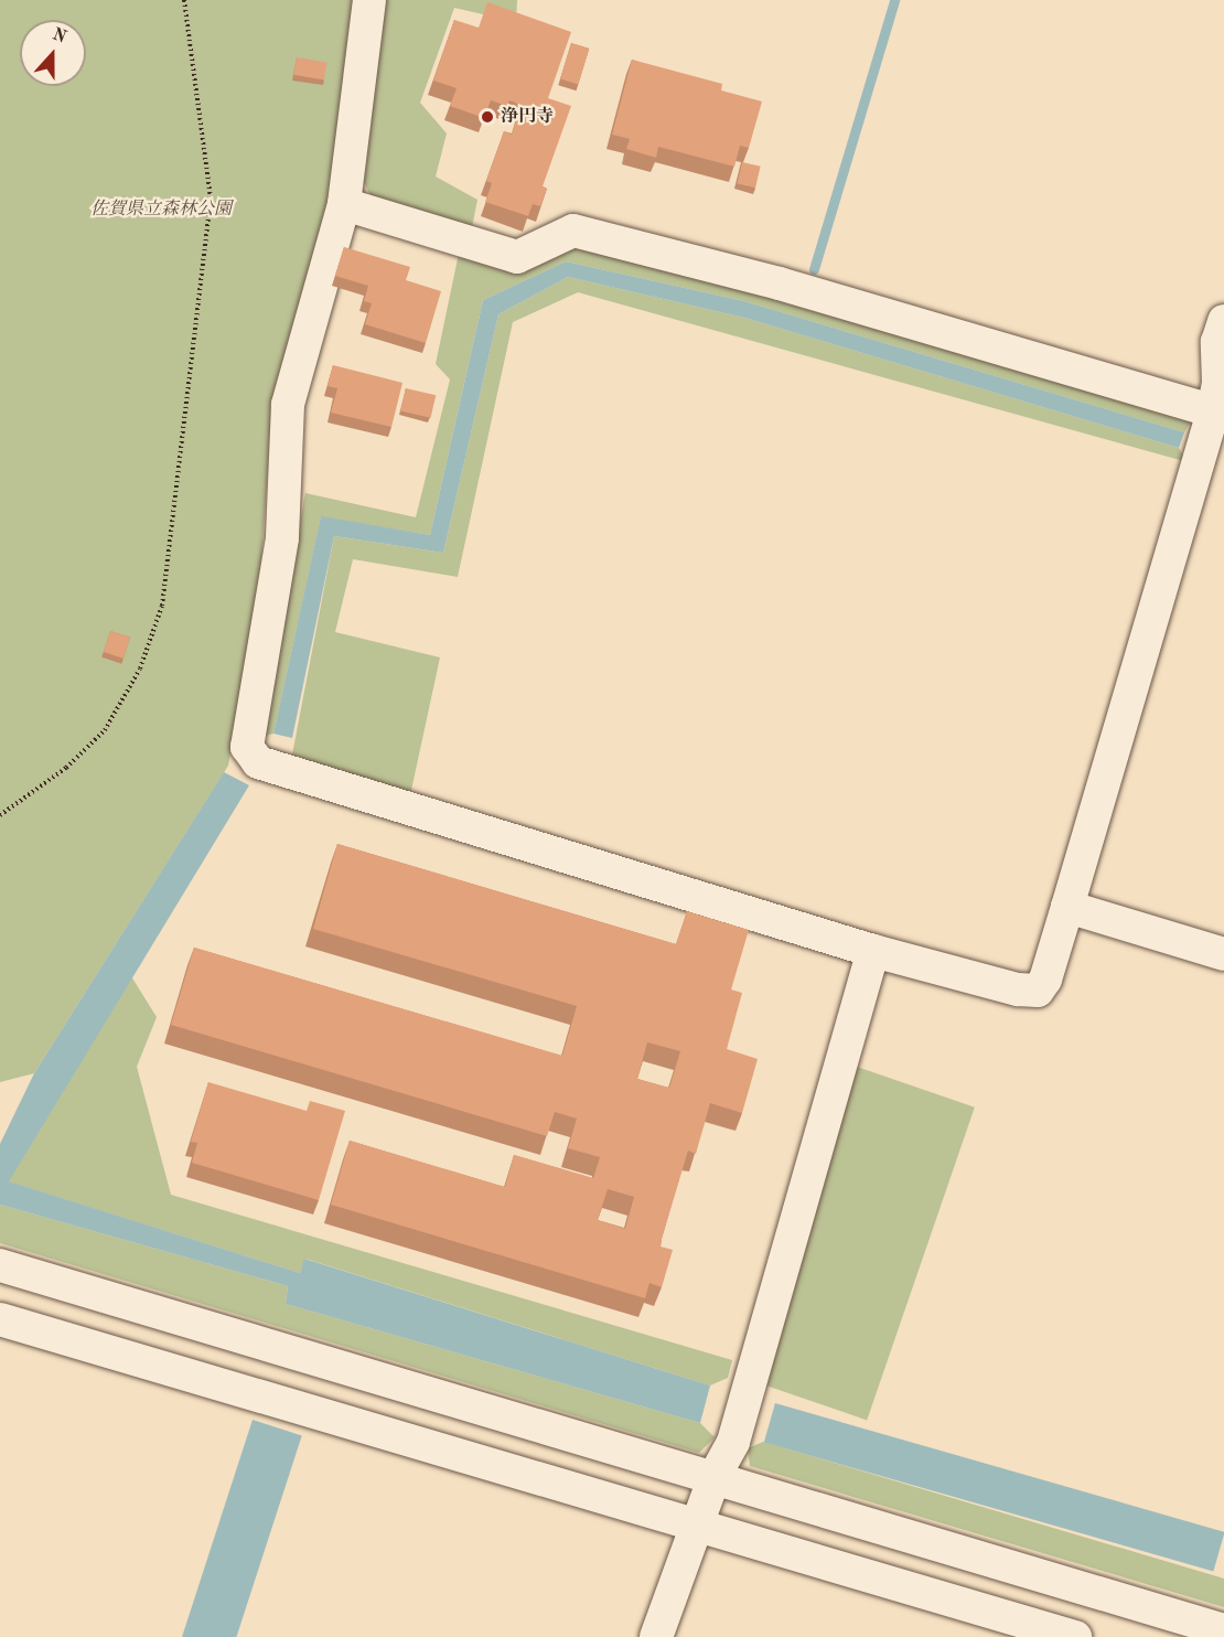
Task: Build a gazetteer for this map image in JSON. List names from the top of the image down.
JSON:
{
  "parks": ["佐賀県立森林公園"],
  "places": ["浄円寺"],
  "north": "top"
}
